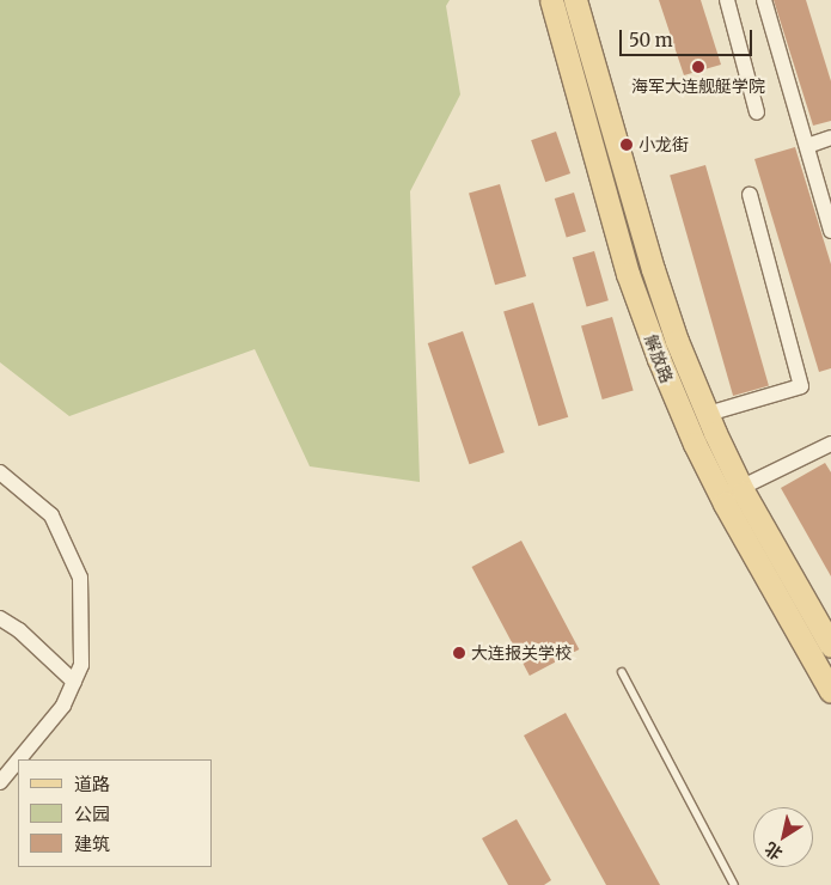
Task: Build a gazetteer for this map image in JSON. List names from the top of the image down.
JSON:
{
  "streets": {
    "main road": ["解放路"]
  },
  "places": ["海军大连舰艇学院", "小龙街", "大连报关学校"],
  "legend": ["道路", "公园", "建筑"],
  "scale_bar": "50 m",
  "north": "bottom left"
}
